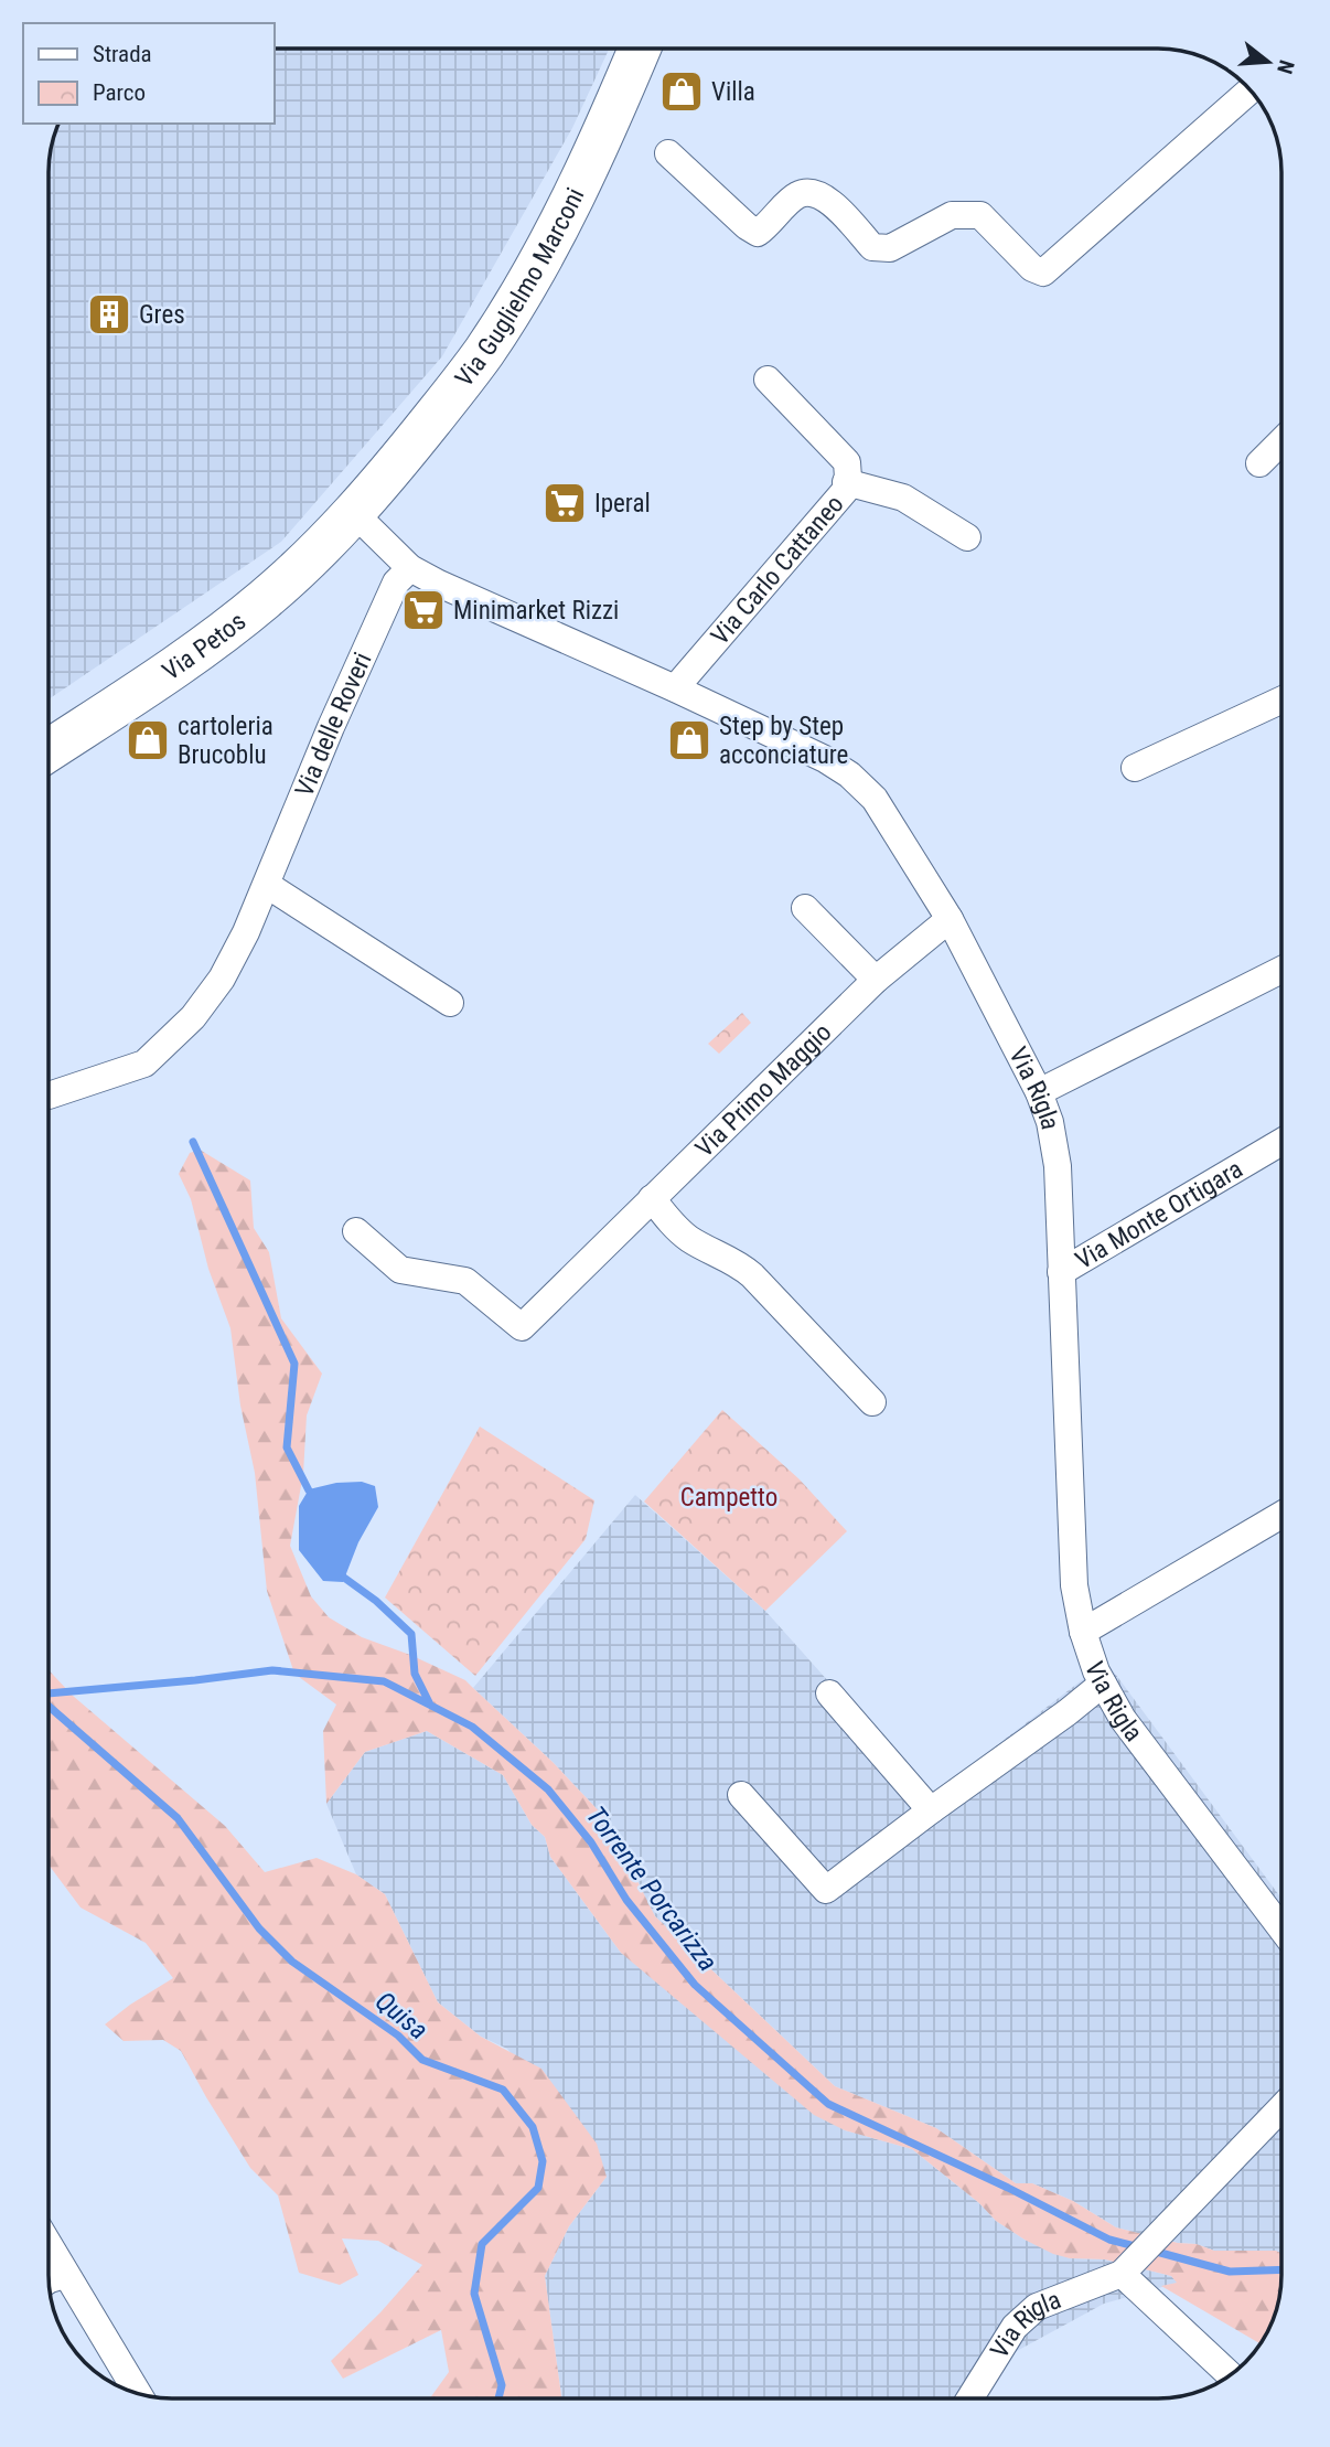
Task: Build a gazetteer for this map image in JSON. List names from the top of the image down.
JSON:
{
  "streets": {
    "main road": ["Via Guglielmo Marconi", "Via Petos"],
    "street": [
      "Via Carlo Cattaneo",
      "Via delle Roveri",
      "Via Primo Maggio",
      "Via Rigla",
      "Via Monte Ortigara"
    ]
  },
  "crossings": [
    ["Via Guglielmo Marconi", "Via Petos"],
    ["Via Guglielmo Marconi", "Via Rigla"],
    ["Via Carlo Cattaneo", "Via Rigla"],
    ["Via Petos", "Via Rigla"],
    ["Via delle Roveri", "Via Rigla"],
    ["Via Primo Maggio", "Via Rigla"],
    ["Via Rigla", "Via Monte Ortigara"]
  ],
  "water": ["Torrente Porcarizza", "Quisa"],
  "parks": ["Campetto"],
  "places": {
    "shop": ["Villa", "cartoleria Brucoblu", "Step by Step acconciature"],
    "building": ["Gres"],
    "supermarket": ["Iperal", "Minimarket Rizzi"]
  },
  "legend": ["Strada", "Parco"],
  "north": "right"
}
